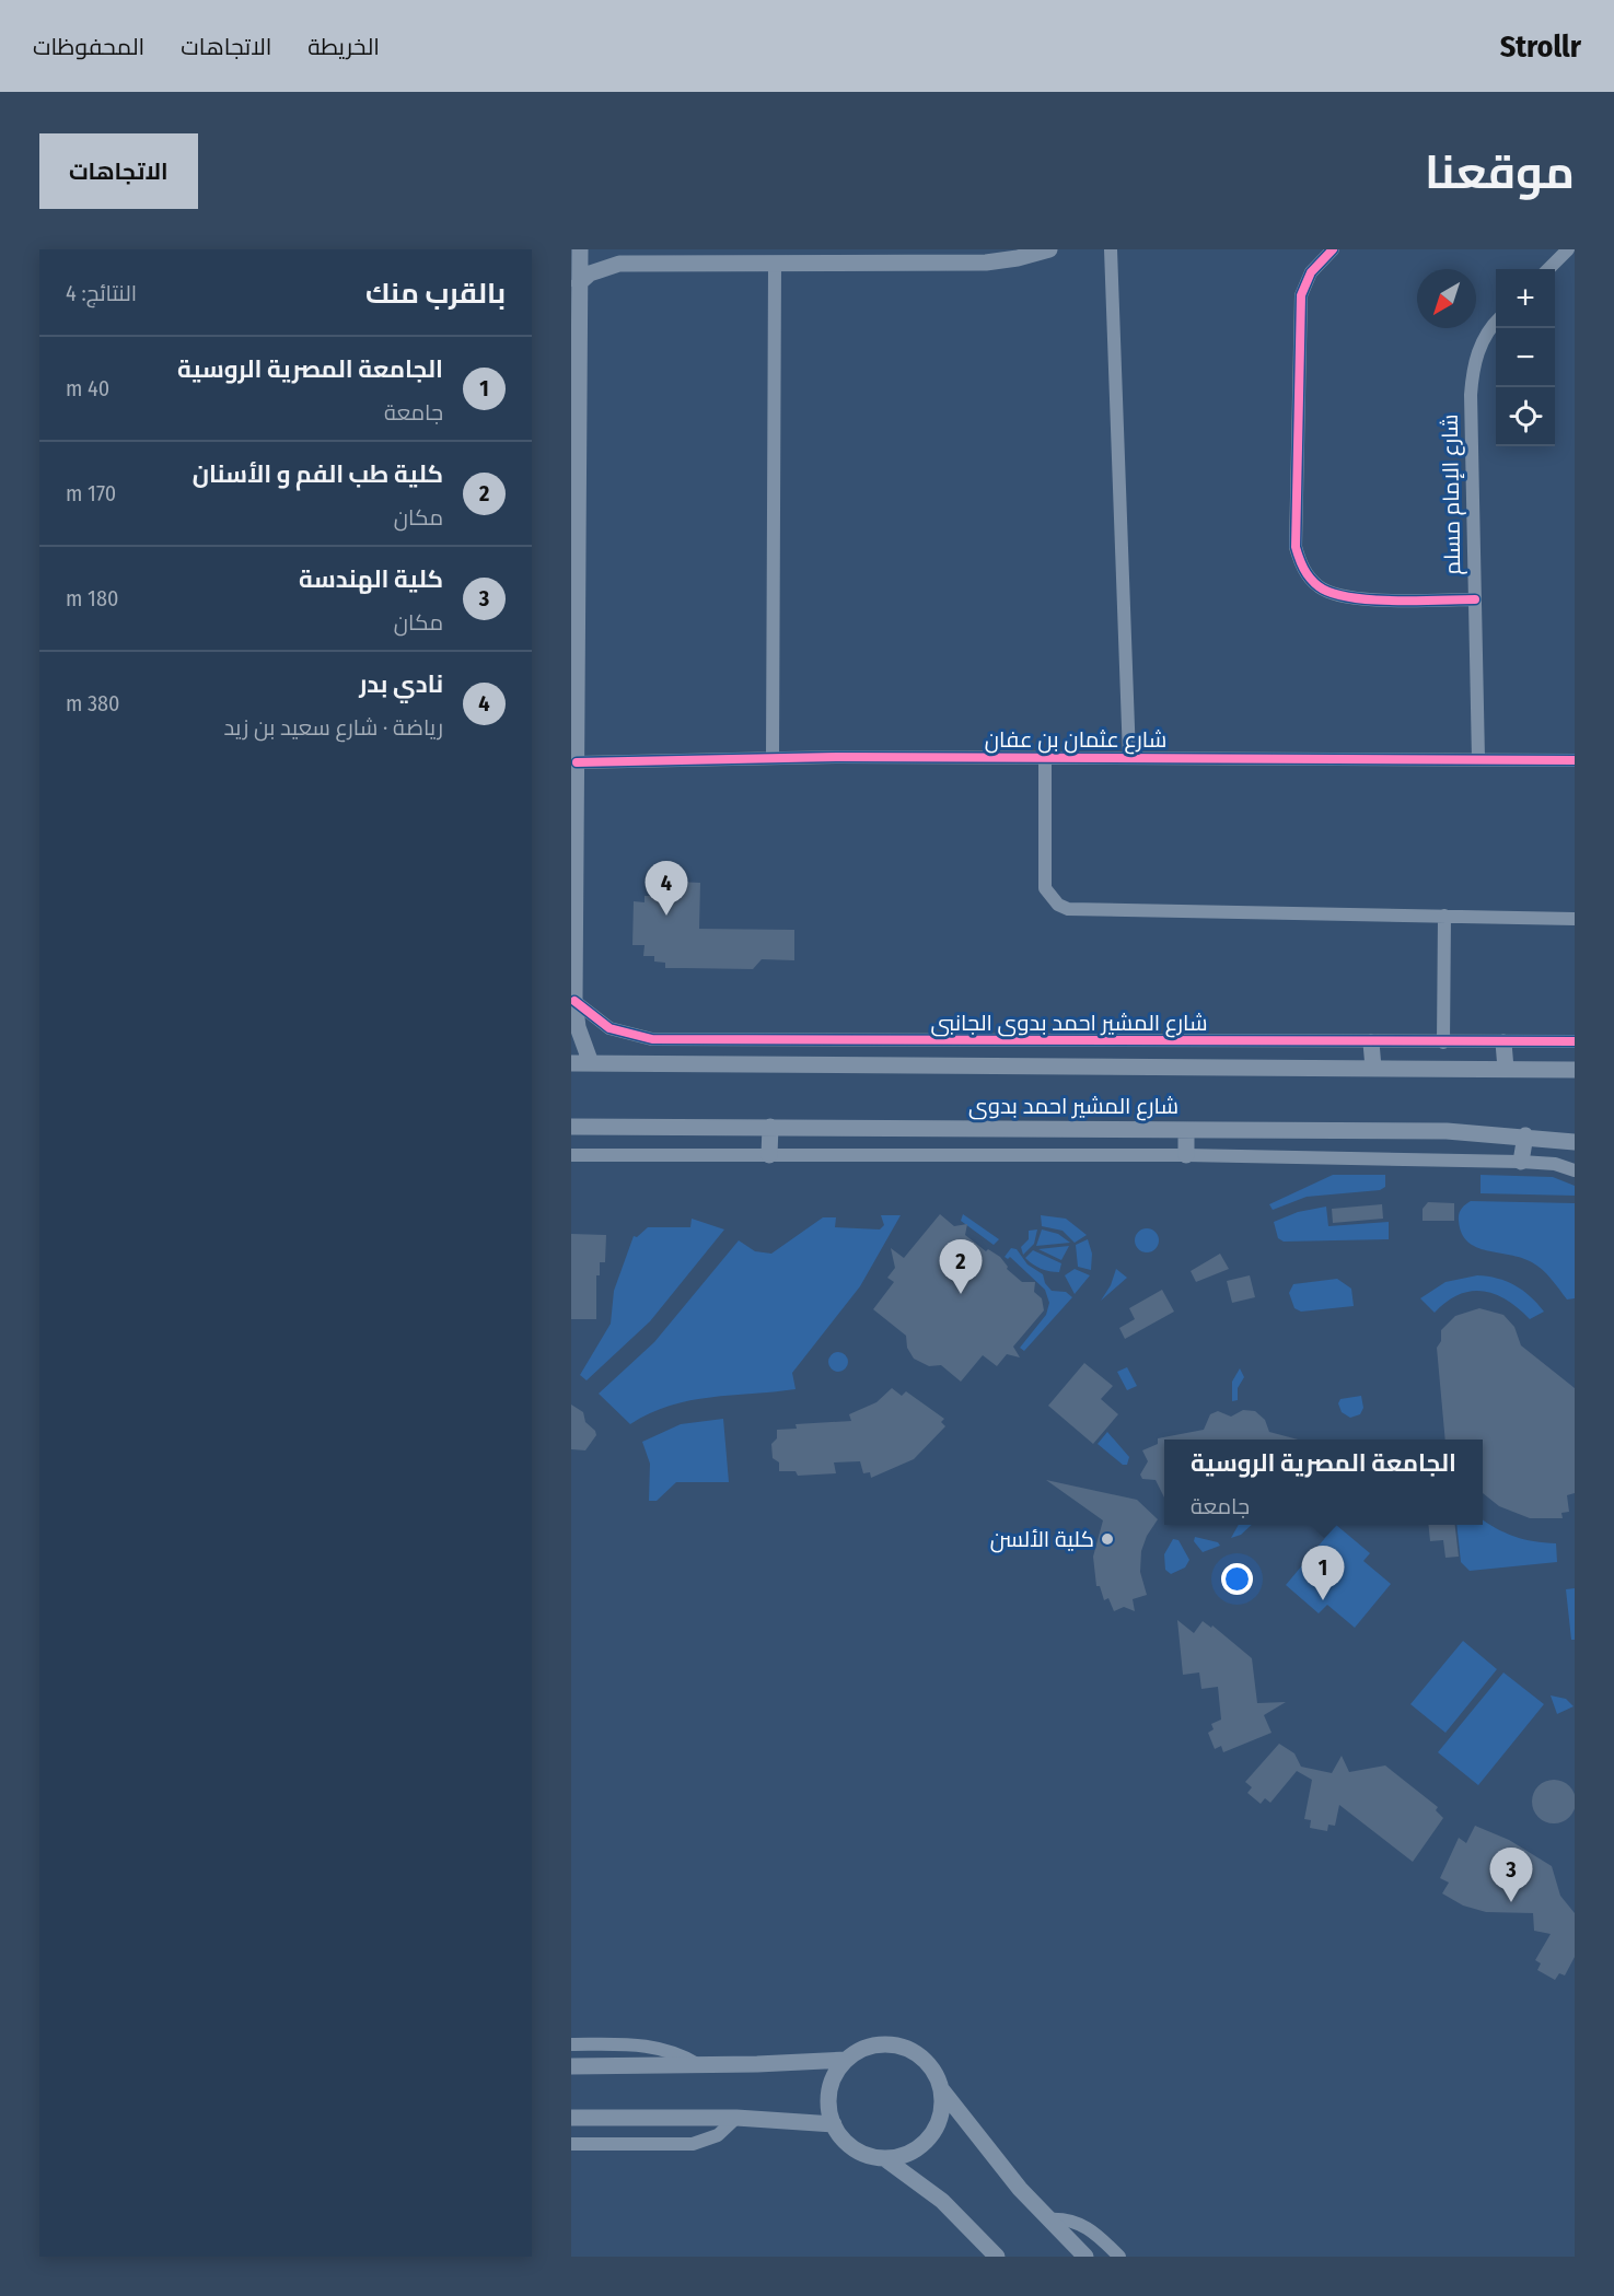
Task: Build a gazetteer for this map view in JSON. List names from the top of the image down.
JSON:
{
  "streets": {
    "street": [
      "شارع الإمام مسلم",
      "شارع عثمان بن عفان",
      "شارع المشير احمد بدوى الجانبى",
      "شارع المشير احمد بدوى"
    ]
  },
  "crossings": [
    ["شارع الإمام مسلم", "شارع عثمان بن عفان"]
  ],
  "places": ["كلية الألسن"],
  "north": "bottom left",
  "page": {
    "header": "Strollr",
    "nav": ["الخريطة", "الاتجاهات", "المحفوظات"],
    "title": "موقعنا",
    "buttons": "الاتجاهات",
    "heading": ["بالقرب منك", "النتائج: 4"],
    "map_buttons": ["+", "−"],
    "list": [
      {
        "mark": "1",
        "name": "الجامعة المصرية الروسية",
        "note": "جامعة",
        "value": "40 m"
      },
      {
        "mark": "2",
        "name": "كلية طب الفم و الأسنان",
        "note": "مكان",
        "value": "170 m"
      },
      {
        "mark": "3",
        "name": "كلية الهندسة",
        "note": "مكان",
        "value": "180 m"
      },
      {
        "mark": "4",
        "name": "نادي بدر",
        "note": "رياضة · شارع سعيد بن زيد",
        "value": "380 m"
      }
    ],
    "pins": [
      "4",
      "2",
      "1",
      "3"
    ],
    "popup": ["الجامعة المصرية الروسية", "جامعة"]
  }
}
